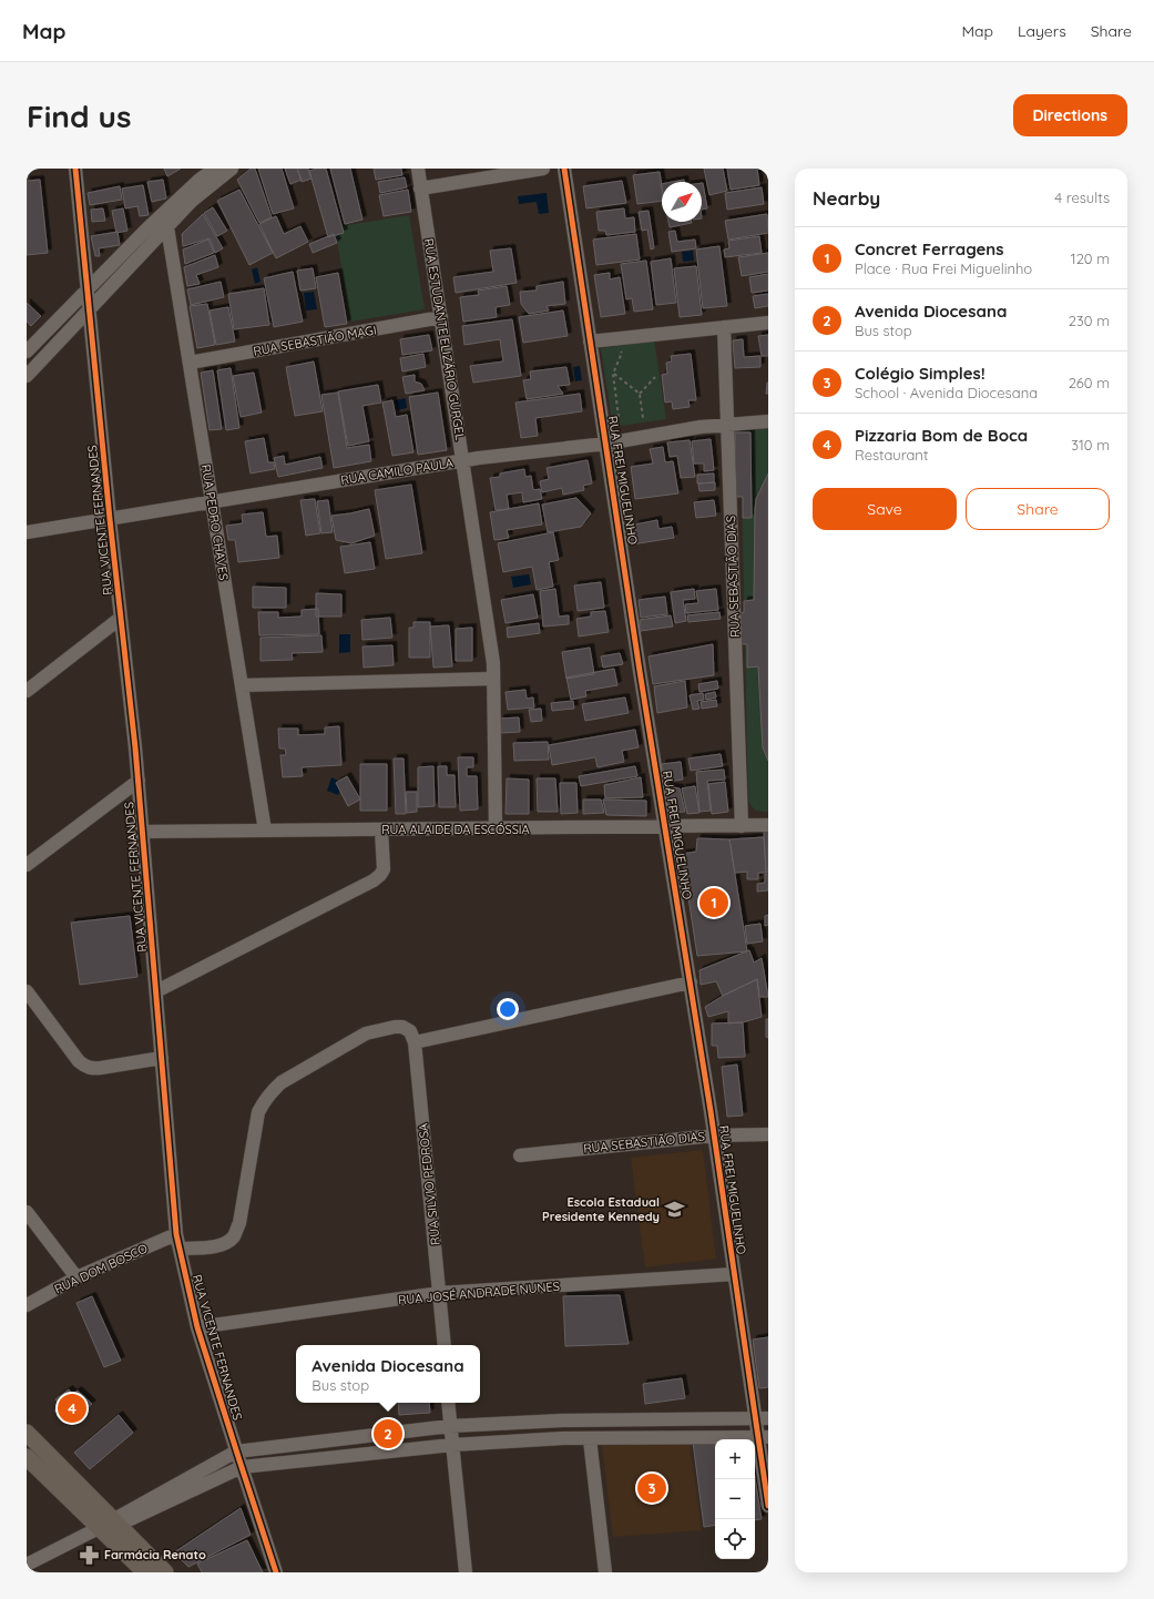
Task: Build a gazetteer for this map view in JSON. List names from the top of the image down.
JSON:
{
  "streets": {
    "street": [
      "RUA ESTUDANTE ELIZÁRIO GURGEL",
      "RUA SEBASTIÃO MAGI",
      "RUA CAMILO PAULA",
      "RUA FREI MIGUELINHO",
      "RUA VICENTE FERNANDES",
      "RUA PEDRO CHAVES",
      "RUA SEBASTIÃO DIAS",
      "RUA ALAIDE DA ESCÓSSIA",
      "RUA SILVIO PEDROSA",
      "RUA DOM BOSCO",
      "RUA JOSÉ ANDRADE NUNES"
    ]
  },
  "crossings": [
    ["RUA ESTUDANTE ELIZÁRIO GURGEL", "RUA SEBASTIÃO MAGI"],
    ["RUA ESTUDANTE ELIZÁRIO GURGEL", "RUA CAMILO PAULA"],
    ["RUA ESTUDANTE ELIZÁRIO GURGEL", "RUA ALAIDE DA ESCÓSSIA"],
    ["RUA SEBASTIÃO MAGI", "RUA PEDRO CHAVES"],
    ["RUA CAMILO PAULA", "RUA FREI MIGUELINHO"],
    ["RUA CAMILO PAULA", "RUA VICENTE FERNANDES"],
    ["RUA CAMILO PAULA", "RUA PEDRO CHAVES"],
    ["RUA CAMILO PAULA", "RUA SEBASTIÃO DIAS"],
    ["RUA FREI MIGUELINHO", "RUA SEBASTIÃO DIAS"],
    ["RUA FREI MIGUELINHO", "RUA ALAIDE DA ESCÓSSIA"],
    ["RUA FREI MIGUELINHO", "RUA JOSÉ ANDRADE NUNES"],
    ["RUA VICENTE FERNANDES", "RUA ALAIDE DA ESCÓSSIA"],
    ["RUA VICENTE FERNANDES", "RUA DOM BOSCO"],
    ["RUA VICENTE FERNANDES", "RUA JOSÉ ANDRADE NUNES"],
    ["RUA PEDRO CHAVES", "RUA ALAIDE DA ESCÓSSIA"],
    ["RUA SEBASTIÃO DIAS", "RUA ALAIDE DA ESCÓSSIA"],
    ["RUA SILVIO PEDROSA", "RUA JOSÉ ANDRADE NUNES"]
  ],
  "places": {
    "school or university": ["Escola Estadual Presidente Kennedy"],
    "pharmacy": ["Farmácia Renato"]
  },
  "north": "top right",
  "page": {
    "header": "Map",
    "nav": ["Map", "Layers", "Share"],
    "buttons": [
      "Directions",
      ["Save", "Share"]
    ],
    "title": "Find us",
    "heading": ["Nearby", "4 results"],
    "list": [
      {
        "mark": "1",
        "name": "Concret Ferragens",
        "note": "Place · Rua Frei Miguelinho",
        "value": "120 m"
      },
      {
        "mark": "2",
        "name": "Avenida Diocesana",
        "note": "Bus stop",
        "value": "230 m"
      },
      {
        "mark": "3",
        "name": "Colégio Simples!",
        "note": "School · Avenida Diocesana",
        "value": "260 m"
      },
      {
        "mark": "4",
        "name": "Pizzaria Bom de Boca",
        "note": "Restaurant",
        "value": "310 m"
      }
    ],
    "pins": [
      "1",
      "4",
      "2",
      "3"
    ],
    "popup": ["Avenida Diocesana", "Bus stop"],
    "map_buttons": ["+", "−"]
  }
}
